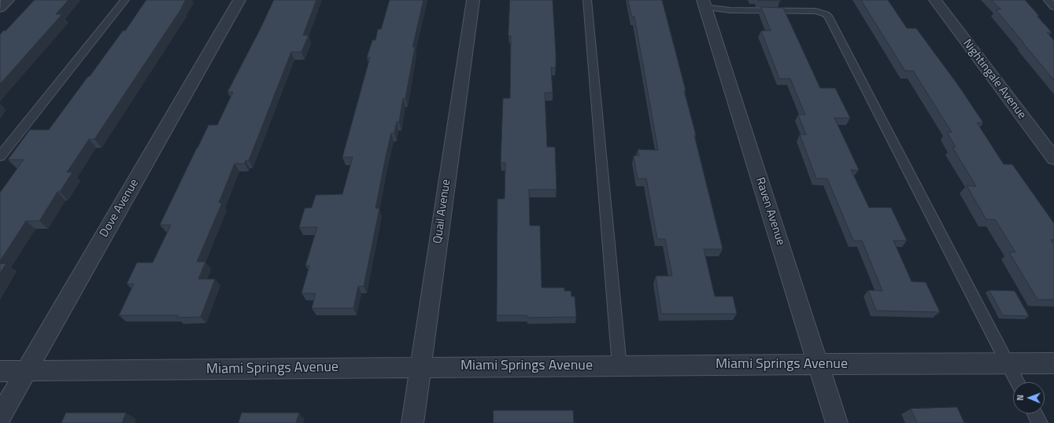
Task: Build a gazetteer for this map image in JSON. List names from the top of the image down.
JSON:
{
  "streets": {
    "street": [
      "Nightingale Avenue",
      "Dove Avenue",
      "Quail Avenue",
      "Raven Avenue",
      "Miami Springs Avenue"
    ]
  },
  "crossings": [
    ["Dove Avenue", "Miami Springs Avenue"],
    ["Quail Avenue", "Miami Springs Avenue"],
    ["Raven Avenue", "Miami Springs Avenue"]
  ],
  "north": "left"
}
